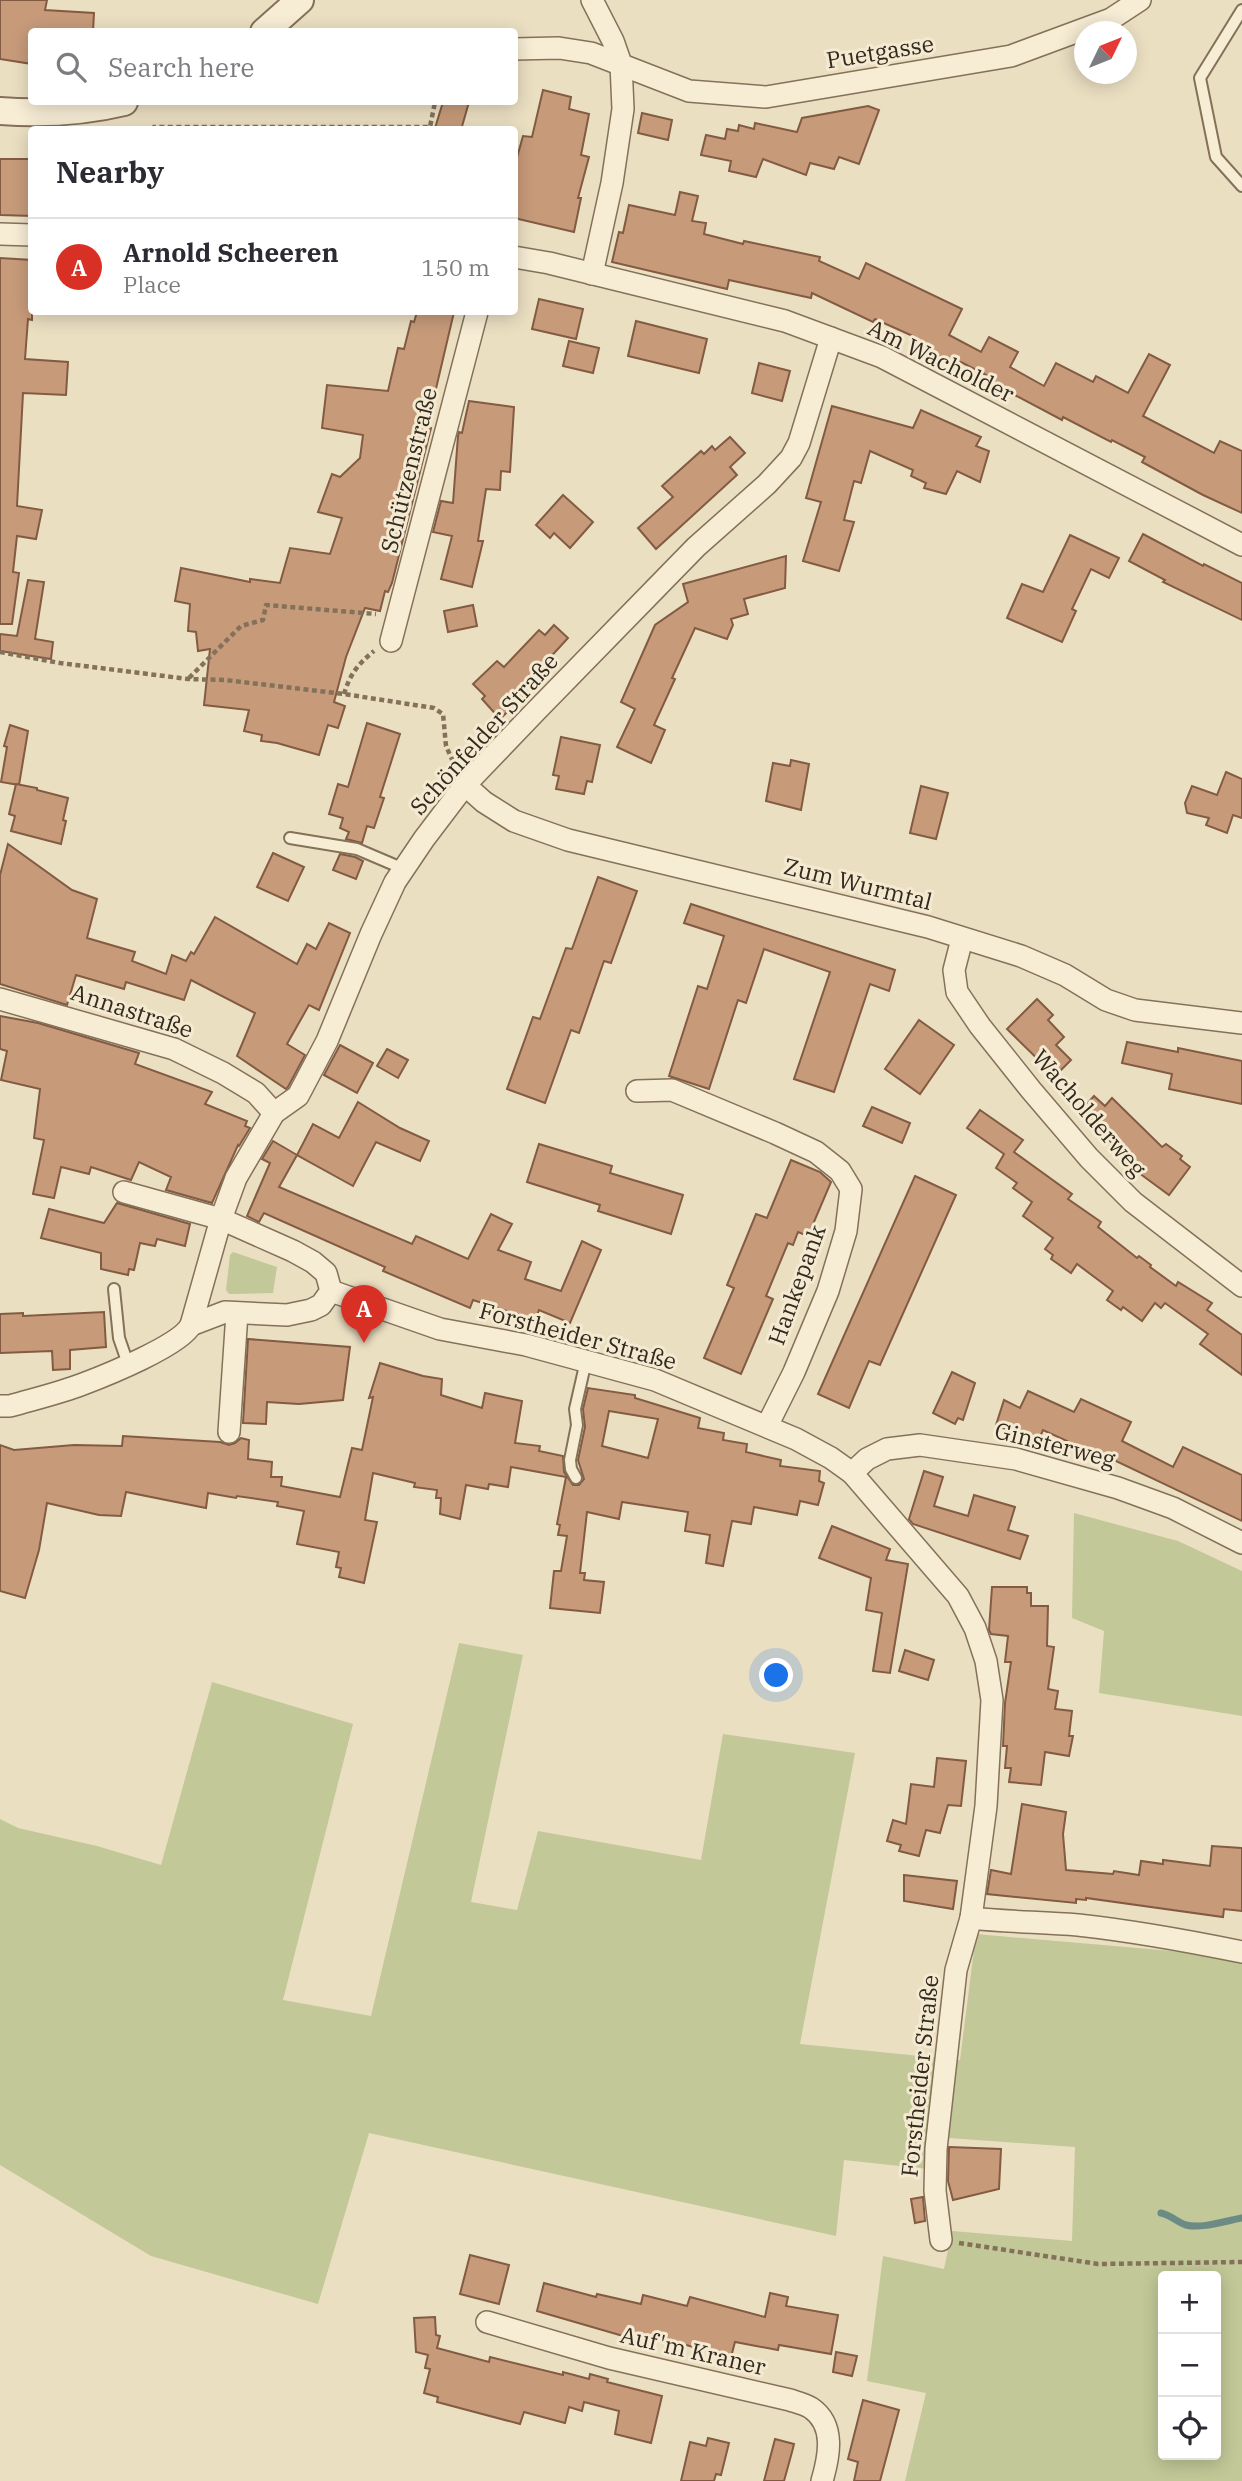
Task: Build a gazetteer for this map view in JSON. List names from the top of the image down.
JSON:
{
  "streets": {
    "street": [
      "Puetgasse",
      "Am Wacholder",
      "Schützenstraße",
      "Schönfelder Straße",
      "Zum Wurmtal",
      "Annastraße",
      "Wacholderweg",
      "Hankepank",
      "Forstheider Straße",
      "Ginsterweg",
      "Auf'm Kraner"
    ]
  },
  "crossings": [
    ["Am Wacholder", "Schönfelder Straße"],
    ["Schönfelder Straße", "Zum Wurmtal"],
    ["Schönfelder Straße", "Annastraße"],
    ["Zum Wurmtal", "Wacholderweg"],
    ["Hankepank", "Forstheider Straße"],
    ["Forstheider Straße", "Ginsterweg"]
  ],
  "north": "top right",
  "page": {
    "search": "Search here",
    "heading": "Nearby",
    "list": [
      {
        "mark": "A",
        "name": "Arnold Scheeren",
        "note": "Place",
        "value": "150 m"
      }
    ],
    "pins": "A",
    "map_buttons": ["+", "−"]
  }
}
